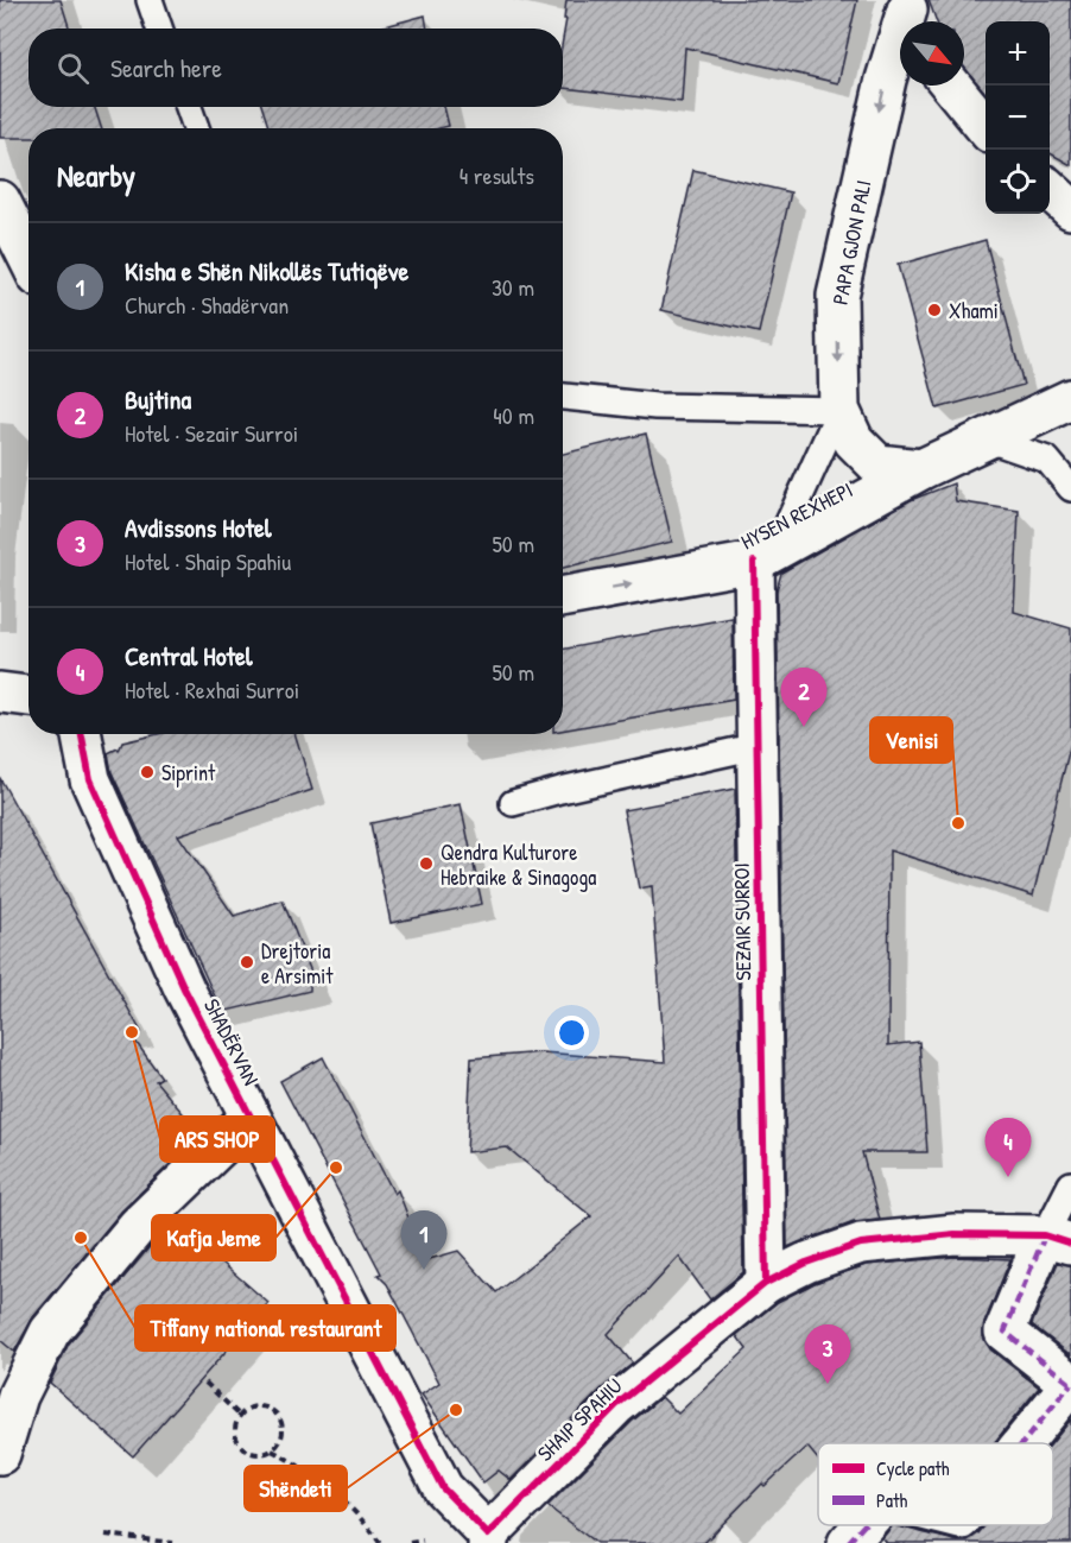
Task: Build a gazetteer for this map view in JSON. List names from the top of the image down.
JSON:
{
  "streets": {
    "street": [
      "PAPA GJON PALI",
      "HYSEN REXHEPI",
      "SEZAIR SURROI",
      "SHADËRVAN",
      "SHAIP SPAHIU"
    ]
  },
  "crossings": [
    ["PAPA GJON PALI", "HYSEN REXHEPI"],
    ["HYSEN REXHEPI", "SEZAIR SURROI"],
    ["SEZAIR SURROI", "SHAIP SPAHIU"],
    ["SHADËRVAN", "SHAIP SPAHIU"]
  ],
  "one_way": ["PAPA GJON PALI", "HYSEN REXHEPI"],
  "places": [
    "Xhami",
    "Siprint",
    "Venisi",
    "Qendra Kulturore Hebraike & Sinagoga",
    "Drejtoria e Arsimit",
    "ARS SHOP",
    "Kafja Jeme",
    "Tiffany national restaurant",
    "Shëndeti"
  ],
  "legend": ["Cycle path", "Path"],
  "north": "bottom right",
  "page": {
    "map_buttons": ["+", "−"],
    "search": "Search here",
    "heading": ["Nearby", "4 results"],
    "list": [
      {
        "mark": "1",
        "name": "Kisha e Shën Nikollës Tutiqëve",
        "note": "Church · Shadërvan",
        "value": "30 m"
      },
      {
        "mark": "2",
        "name": "Bujtina",
        "note": "Hotel · Sezair Surroi",
        "value": "40 m"
      },
      {
        "mark": "3",
        "name": "Avdissons Hotel",
        "note": "Hotel · Shaip Spahiu",
        "value": "50 m"
      },
      {
        "mark": "4",
        "name": "Central Hotel",
        "note": "Hotel · Rexhai Surroi",
        "value": "50 m"
      }
    ],
    "pins": [
      "2",
      "4",
      "1",
      "3"
    ]
  }
}
